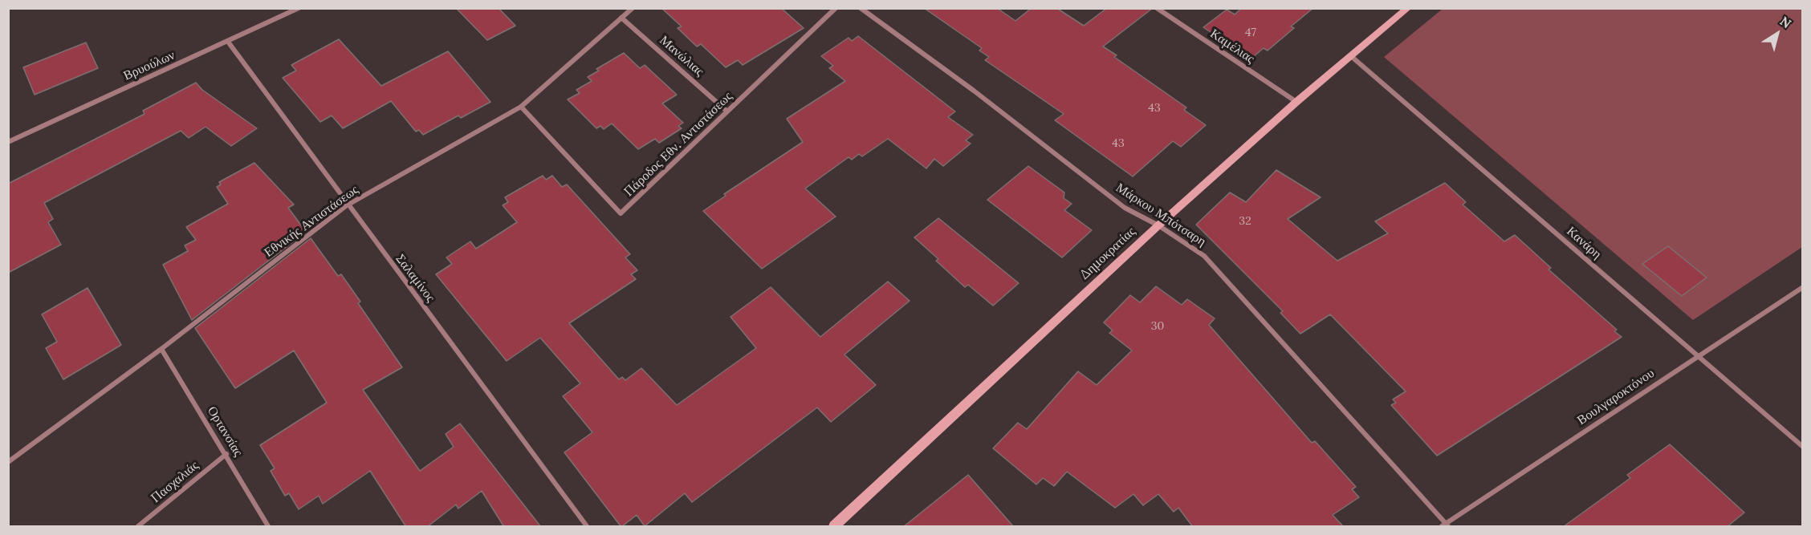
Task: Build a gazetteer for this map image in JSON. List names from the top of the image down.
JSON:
{
  "streets": {
    "street": [
      "Καμέλιας",
      "Μανώλιας",
      "Βρυούλων",
      "Πάροδος Εθν. Αντιστάσεως",
      "Μάρκου Μπότσαρη",
      "Εθνικής Αντιστάσεως",
      "Κανάρη",
      "Δημοκρατίας",
      "Σαλαμίνος",
      "Βουλγαροκτόνου",
      "Ορτανσίας",
      "Πασχαλιάς"
    ]
  },
  "crossings": [
    ["Καμέλιας", "Δημοκρατίας"],
    ["Μανώλιας", "Πάροδος Εθν. Αντιστάσεως"],
    ["Μανώλιας", "Εθνικής Αντιστάσεως"],
    ["Βρυούλων", "Σαλαμίνος"],
    ["Πάροδος Εθν. Αντιστάσεως", "Εθνικής Αντιστάσεως"],
    ["Μάρκου Μπότσαρη", "Δημοκρατίας"],
    ["Μάρκου Μπότσαρη", "Βουλγαροκτόνου"],
    ["Εθνικής Αντιστάσεως", "Σαλαμίνος"],
    ["Εθνικής Αντιστάσεως", "Ορτανσίας"],
    ["Κανάρη", "Δημοκρατίας"],
    ["Κανάρη", "Βουλγαροκτόνου"],
    ["Ορτανσίας", "Πασχαλιάς"]
  ],
  "house_numbers": [
    "47",
    "43",
    "43",
    "32",
    "30"
  ],
  "north": "top right"
}
